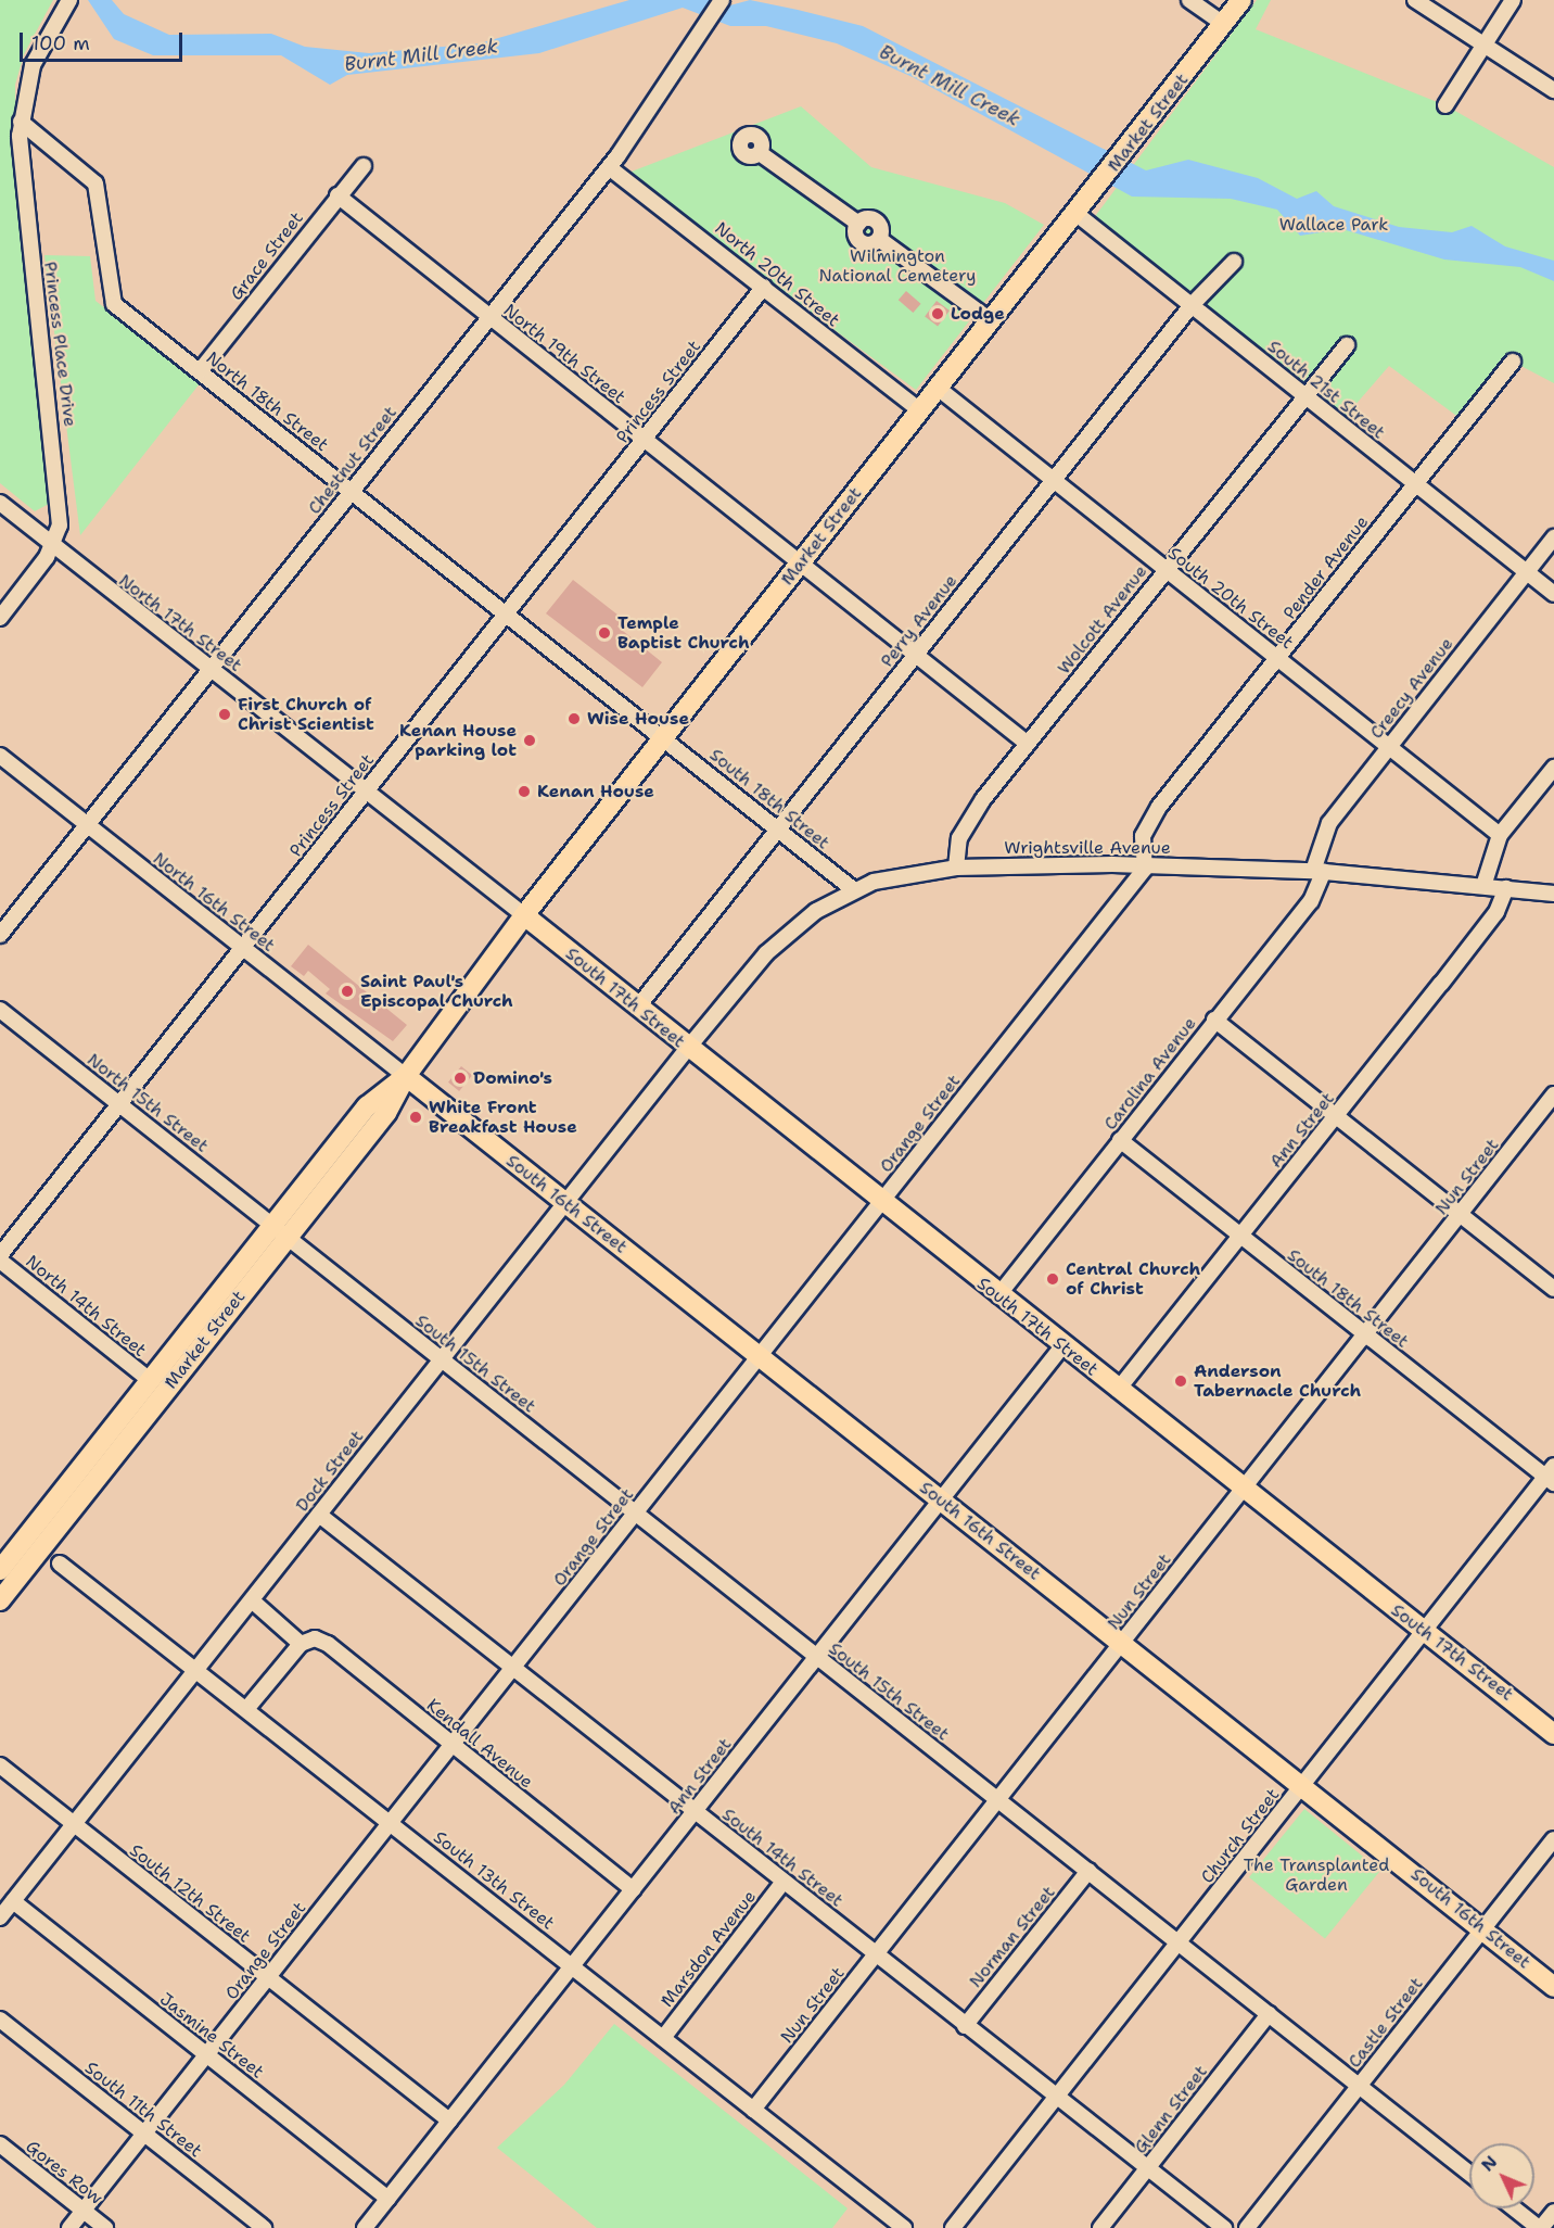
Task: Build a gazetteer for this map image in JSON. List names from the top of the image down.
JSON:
{
  "streets": {
    "main road": ["Market Street", "South 17th Street", "South 16th Street"],
    "street": [
      "Grace Street",
      "North 20th Street",
      "Princess Place Drive",
      "North 19th Street",
      "South 21st Street",
      "Princess Street",
      "North 18th Street",
      "Chestnut Street",
      "Pender Avenue",
      "South 20th Street",
      "Wolcott Avenue",
      "Perry Avenue",
      "North 17th Street",
      "Creecy Avenue",
      "South 18th Street",
      "Wrightsville Avenue",
      "North 16th Street",
      "Carolina Avenue",
      "North 15th Street",
      "Orange Street",
      "Ann Street",
      "Nun Street",
      "North 14th Street",
      "South 15th Street",
      "Dock Street",
      "Kendall Avenue",
      "Church Street",
      "South 14th Street",
      "South 13th Street",
      "South 12th Street",
      "Norman Street",
      "Marsdon Avenue",
      "Castle Street",
      "Jasmine Street",
      "South 11th Street",
      "Glenn Street",
      "Gores Row"
    ]
  },
  "crossings": [
    ["Market Street", "North 20th Street"],
    ["Market Street", "North 19th Street"],
    ["Market Street", "South 21st Street"],
    ["Market Street", "North 18th Street"],
    ["Market Street", "South 20th Street"],
    ["Market Street", "North 17th Street"],
    ["Market Street", "South 18th Street"],
    ["Market Street", "North 16th Street"],
    ["Market Street", "South 17th Street"],
    ["Market Street", "North 15th Street"],
    ["Market Street", "South 16th Street"],
    ["Market Street", "North 14th Street"],
    ["Market Street", "South 15th Street"],
    ["Grace Street", "North 19th Street"],
    ["Grace Street", "North 18th Street"],
    ["North 20th Street", "Princess Street"],
    ["North 20th Street", "Chestnut Street"],
    ["Princess Place Drive", "North 18th Street"],
    ["Princess Place Drive", "North 17th Street"],
    ["North 19th Street", "Princess Street"],
    ["North 19th Street", "Chestnut Street"],
    ["North 19th Street", "Wolcott Avenue"],
    ["North 19th Street", "Perry Avenue"],
    ["South 21st Street", "Pender Avenue"],
    ["South 21st Street", "Wolcott Avenue"],
    ["South 21st Street", "Perry Avenue"],
    ["South 21st Street", "Creecy Avenue"],
    ["Princess Street", "North 18th Street"],
    ["Princess Street", "North 17th Street"],
    ["Princess Street", "North 16th Street"],
    ["Princess Street", "North 15th Street"],
    ["North 18th Street", "Chestnut Street"],
    ["North 18th Street", "South 18th Street"],
    ["Chestnut Street", "North 17th Street"],
    ["Chestnut Street", "North 16th Street"],
    ["Pender Avenue", "South 20th Street"],
    ["Pender Avenue", "Wrightsville Avenue"],
    ["Pender Avenue", "Orange Street"],
    ["South 20th Street", "Wolcott Avenue"],
    ["South 20th Street", "Perry Avenue"],
    ["South 20th Street", "Creecy Avenue"],
    ["Wolcott Avenue", "Wrightsville Avenue"],
    ["Perry Avenue", "South 18th Street"],
    ["Perry Avenue", "South 17th Street"],
    ["North 17th Street", "South 17th Street"],
    ["Creecy Avenue", "Wrightsville Avenue"],
    ["Creecy Avenue", "Carolina Avenue"],
    ["South 18th Street", "Wrightsville Avenue"],
    ["South 18th Street", "Carolina Avenue"],
    ["South 18th Street", "Ann Street"],
    ["South 18th Street", "Nun Street"],
    ["South 18th Street", "Church Street"],
    ["Wrightsville Avenue", "South 17th Street"],
    ["Wrightsville Avenue", "Carolina Avenue"],
    ["Wrightsville Avenue", "Orange Street"],
    ["Wrightsville Avenue", "Ann Street"],
    ["Wrightsville Avenue", "Dock Street"],
    ["North 16th Street", "South 16th Street"],
    ["South 17th Street", "Carolina Avenue"],
    ["South 17th Street", "Orange Street"],
    ["South 17th Street", "Ann Street"],
    ["South 17th Street", "Nun Street"],
    ["South 17th Street", "Dock Street"],
    ["South 17th Street", "Church Street"],
    ["North 15th Street", "South 15th Street"],
    ["Orange Street", "South 16th Street"],
    ["Orange Street", "South 15th Street"],
    ["Orange Street", "Kendall Avenue"],
    ["Orange Street", "South 14th Street"],
    ["Orange Street", "South 13th Street"],
    ["Orange Street", "South 12th Street"],
    ["Orange Street", "Jasmine Street"],
    ["Orange Street", "South 11th Street"],
    ["Orange Street", "Gores Row"],
    ["Ann Street", "South 16th Street"],
    ["Ann Street", "South 15th Street"],
    ["Ann Street", "Kendall Avenue"],
    ["Ann Street", "South 14th Street"],
    ["Ann Street", "South 13th Street"],
    ["Ann Street", "South 12th Street"],
    ["Ann Street", "Jasmine Street"],
    ["Nun Street", "South 16th Street"],
    ["Nun Street", "South 15th Street"],
    ["Nun Street", "South 14th Street"],
    ["Nun Street", "South 13th Street"],
    ["South 16th Street", "Dock Street"],
    ["South 16th Street", "Church Street"],
    ["South 16th Street", "Castle Street"],
    ["South 15th Street", "Dock Street"],
    ["South 15th Street", "Church Street"],
    ["South 15th Street", "Norman Street"],
    ["South 15th Street", "Castle Street"],
    ["South 15th Street", "Glenn Street"],
    ["Dock Street", "South 14th Street"],
    ["Dock Street", "South 13th Street"],
    ["Dock Street", "South 12th Street"],
    ["Dock Street", "Jasmine Street"],
    ["Church Street", "South 14th Street"],
    ["South 14th Street", "Norman Street"],
    ["South 14th Street", "Marsdon Avenue"],
    ["South 14th Street", "Glenn Street"],
    ["South 13th Street", "Marsdon Avenue"]
  ],
  "water": ["Burnt Mill Creek"],
  "parks": ["Wallace Park", "Wilmington National Cemetery", "The Transplanted Garden"],
  "places": [
    "Lodge",
    "Temple Baptist Church",
    "First Church of Christ Scientist",
    "Wise House",
    "Kenan House parking lot",
    "Kenan House",
    "Saint Paul's Episcopal Church",
    "Domino's",
    "White Front Breakfast House",
    "Central Church of Christ",
    "Anderson Tabernacle Church"
  ],
  "scale_bar": "100 m",
  "north": "top left"
}
